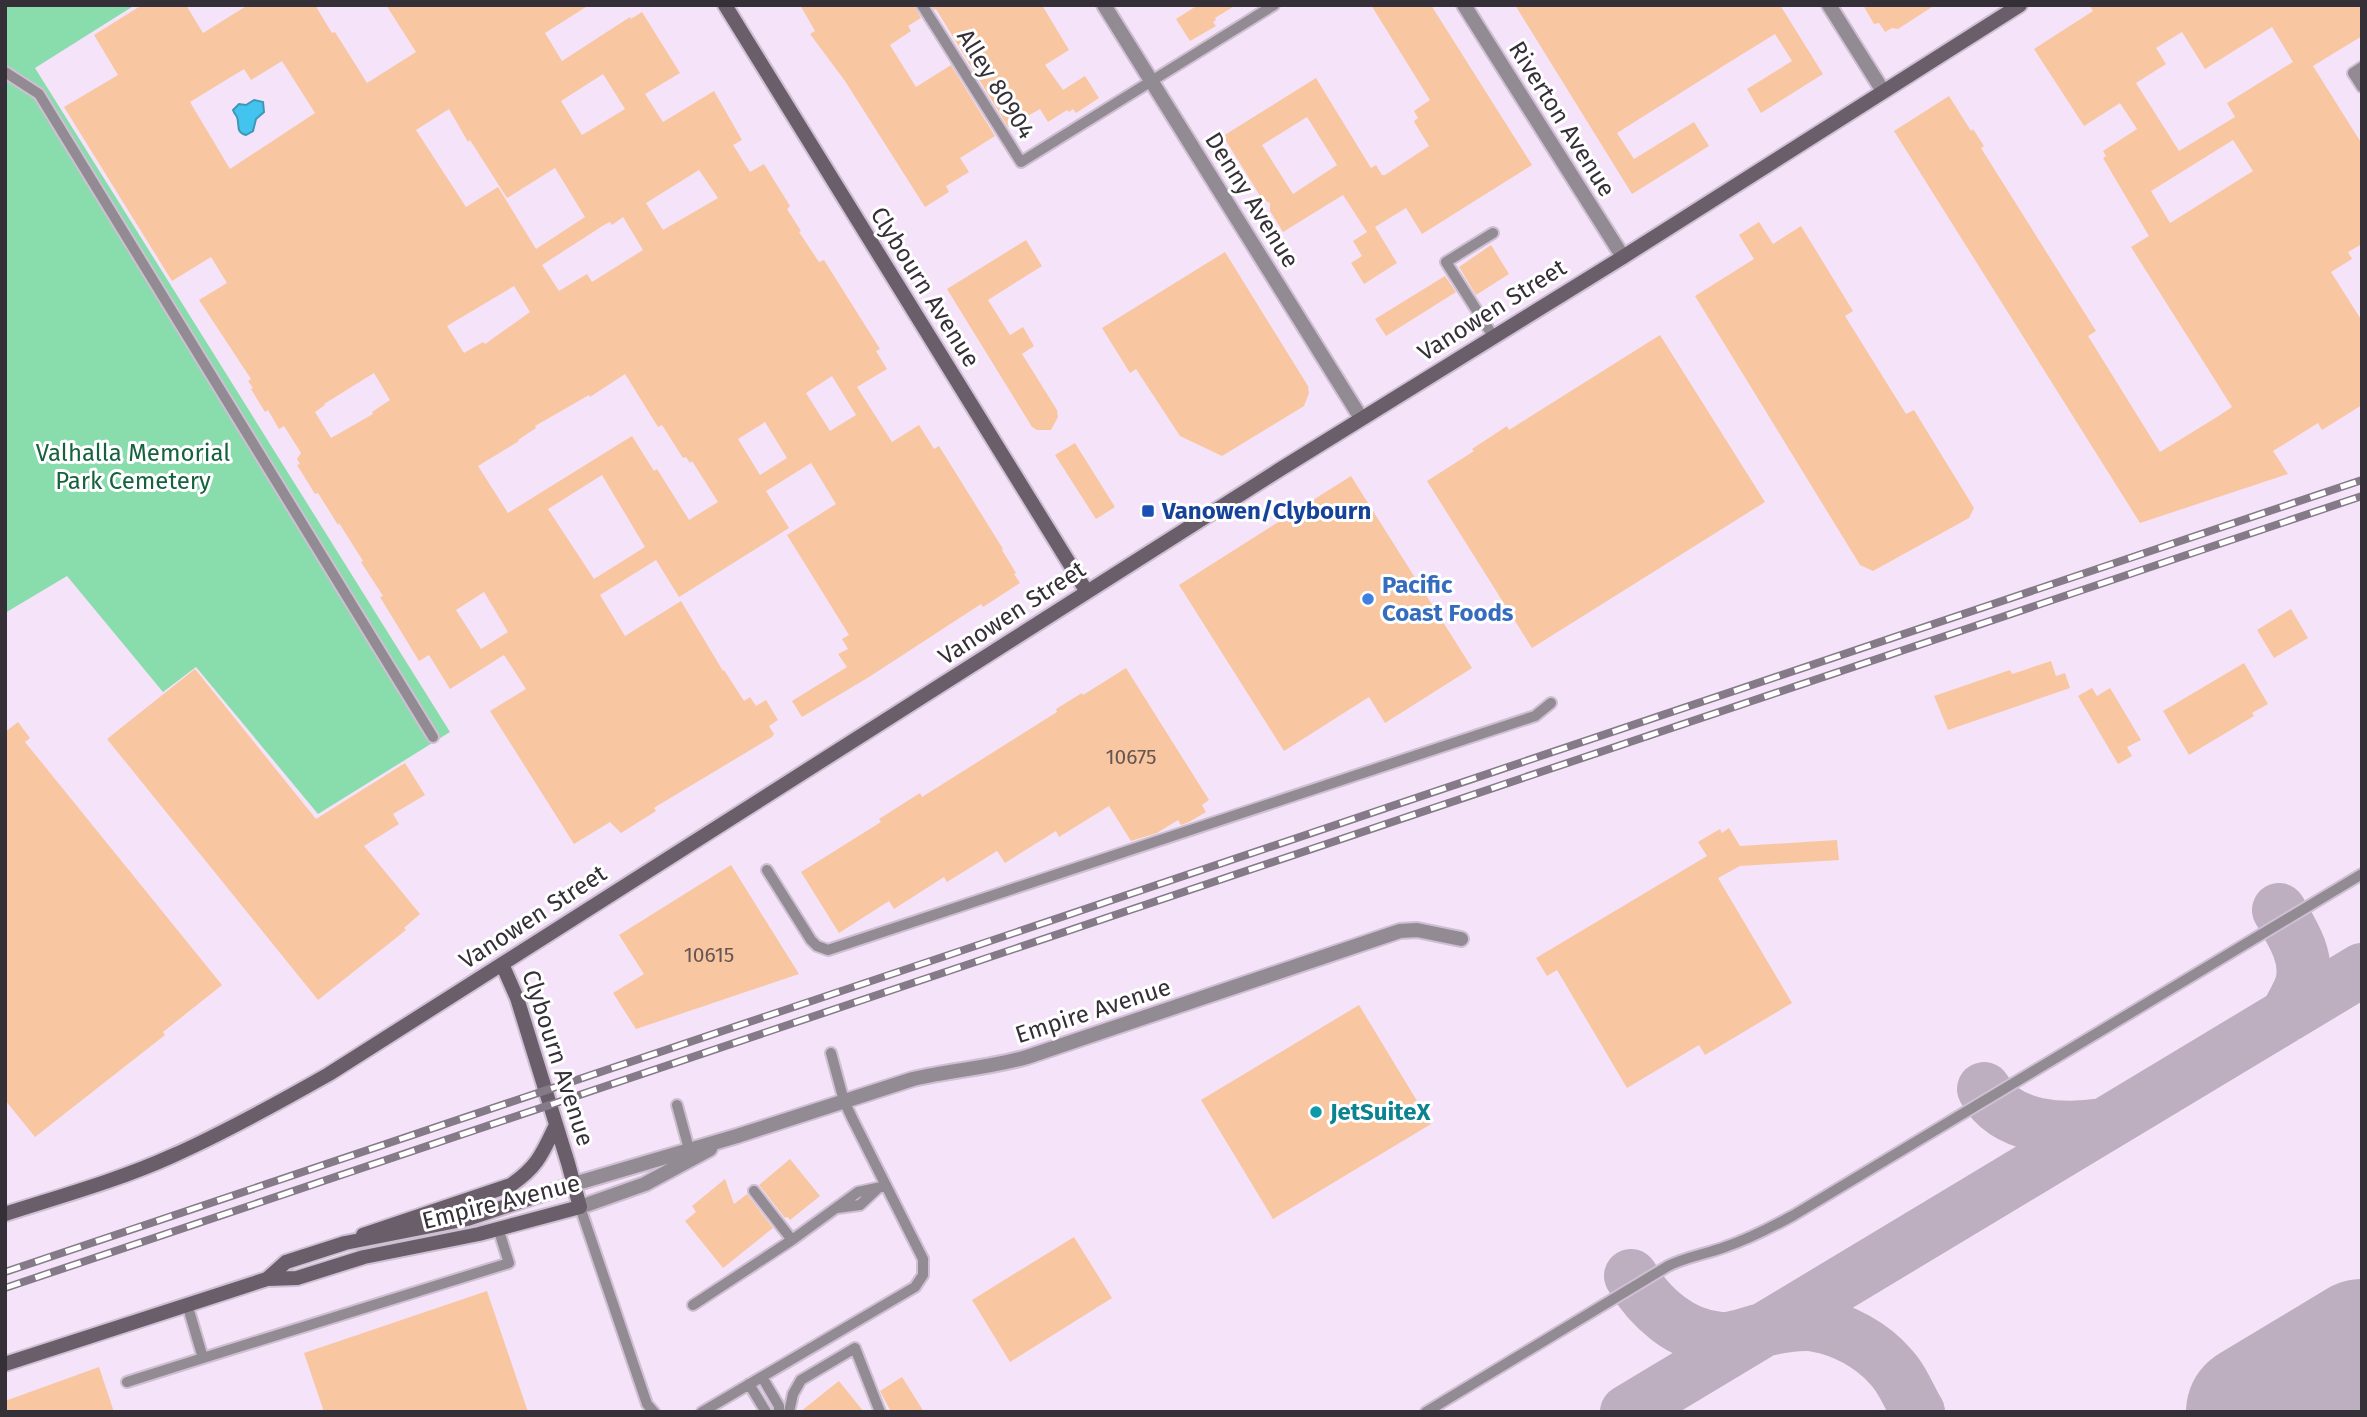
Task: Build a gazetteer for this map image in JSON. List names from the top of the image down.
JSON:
{
  "streets": {
    "main road": ["Clybourn Avenue", "Vanowen Street", "Empire Avenue"],
    "street": ["Riverton Avenue", "Denny Avenue"],
    "lane": ["Alley 80904"]
  },
  "crossings": [
    ["Alley 80904", "Denny Avenue"],
    ["Riverton Avenue", "Vanowen Street"],
    ["Denny Avenue", "Vanowen Street"],
    ["Clybourn Avenue", "Vanowen Street"],
    ["Clybourn Avenue", "Empire Avenue"]
  ],
  "parks": ["Valhalla Memorial Park Cemetery"],
  "places": {
    "transit": ["Vanowen/Clybourn"],
    "other": ["Pacific Coast Foods", "JetSuiteX"]
  },
  "house_numbers": ["10675", "10615"]
}
